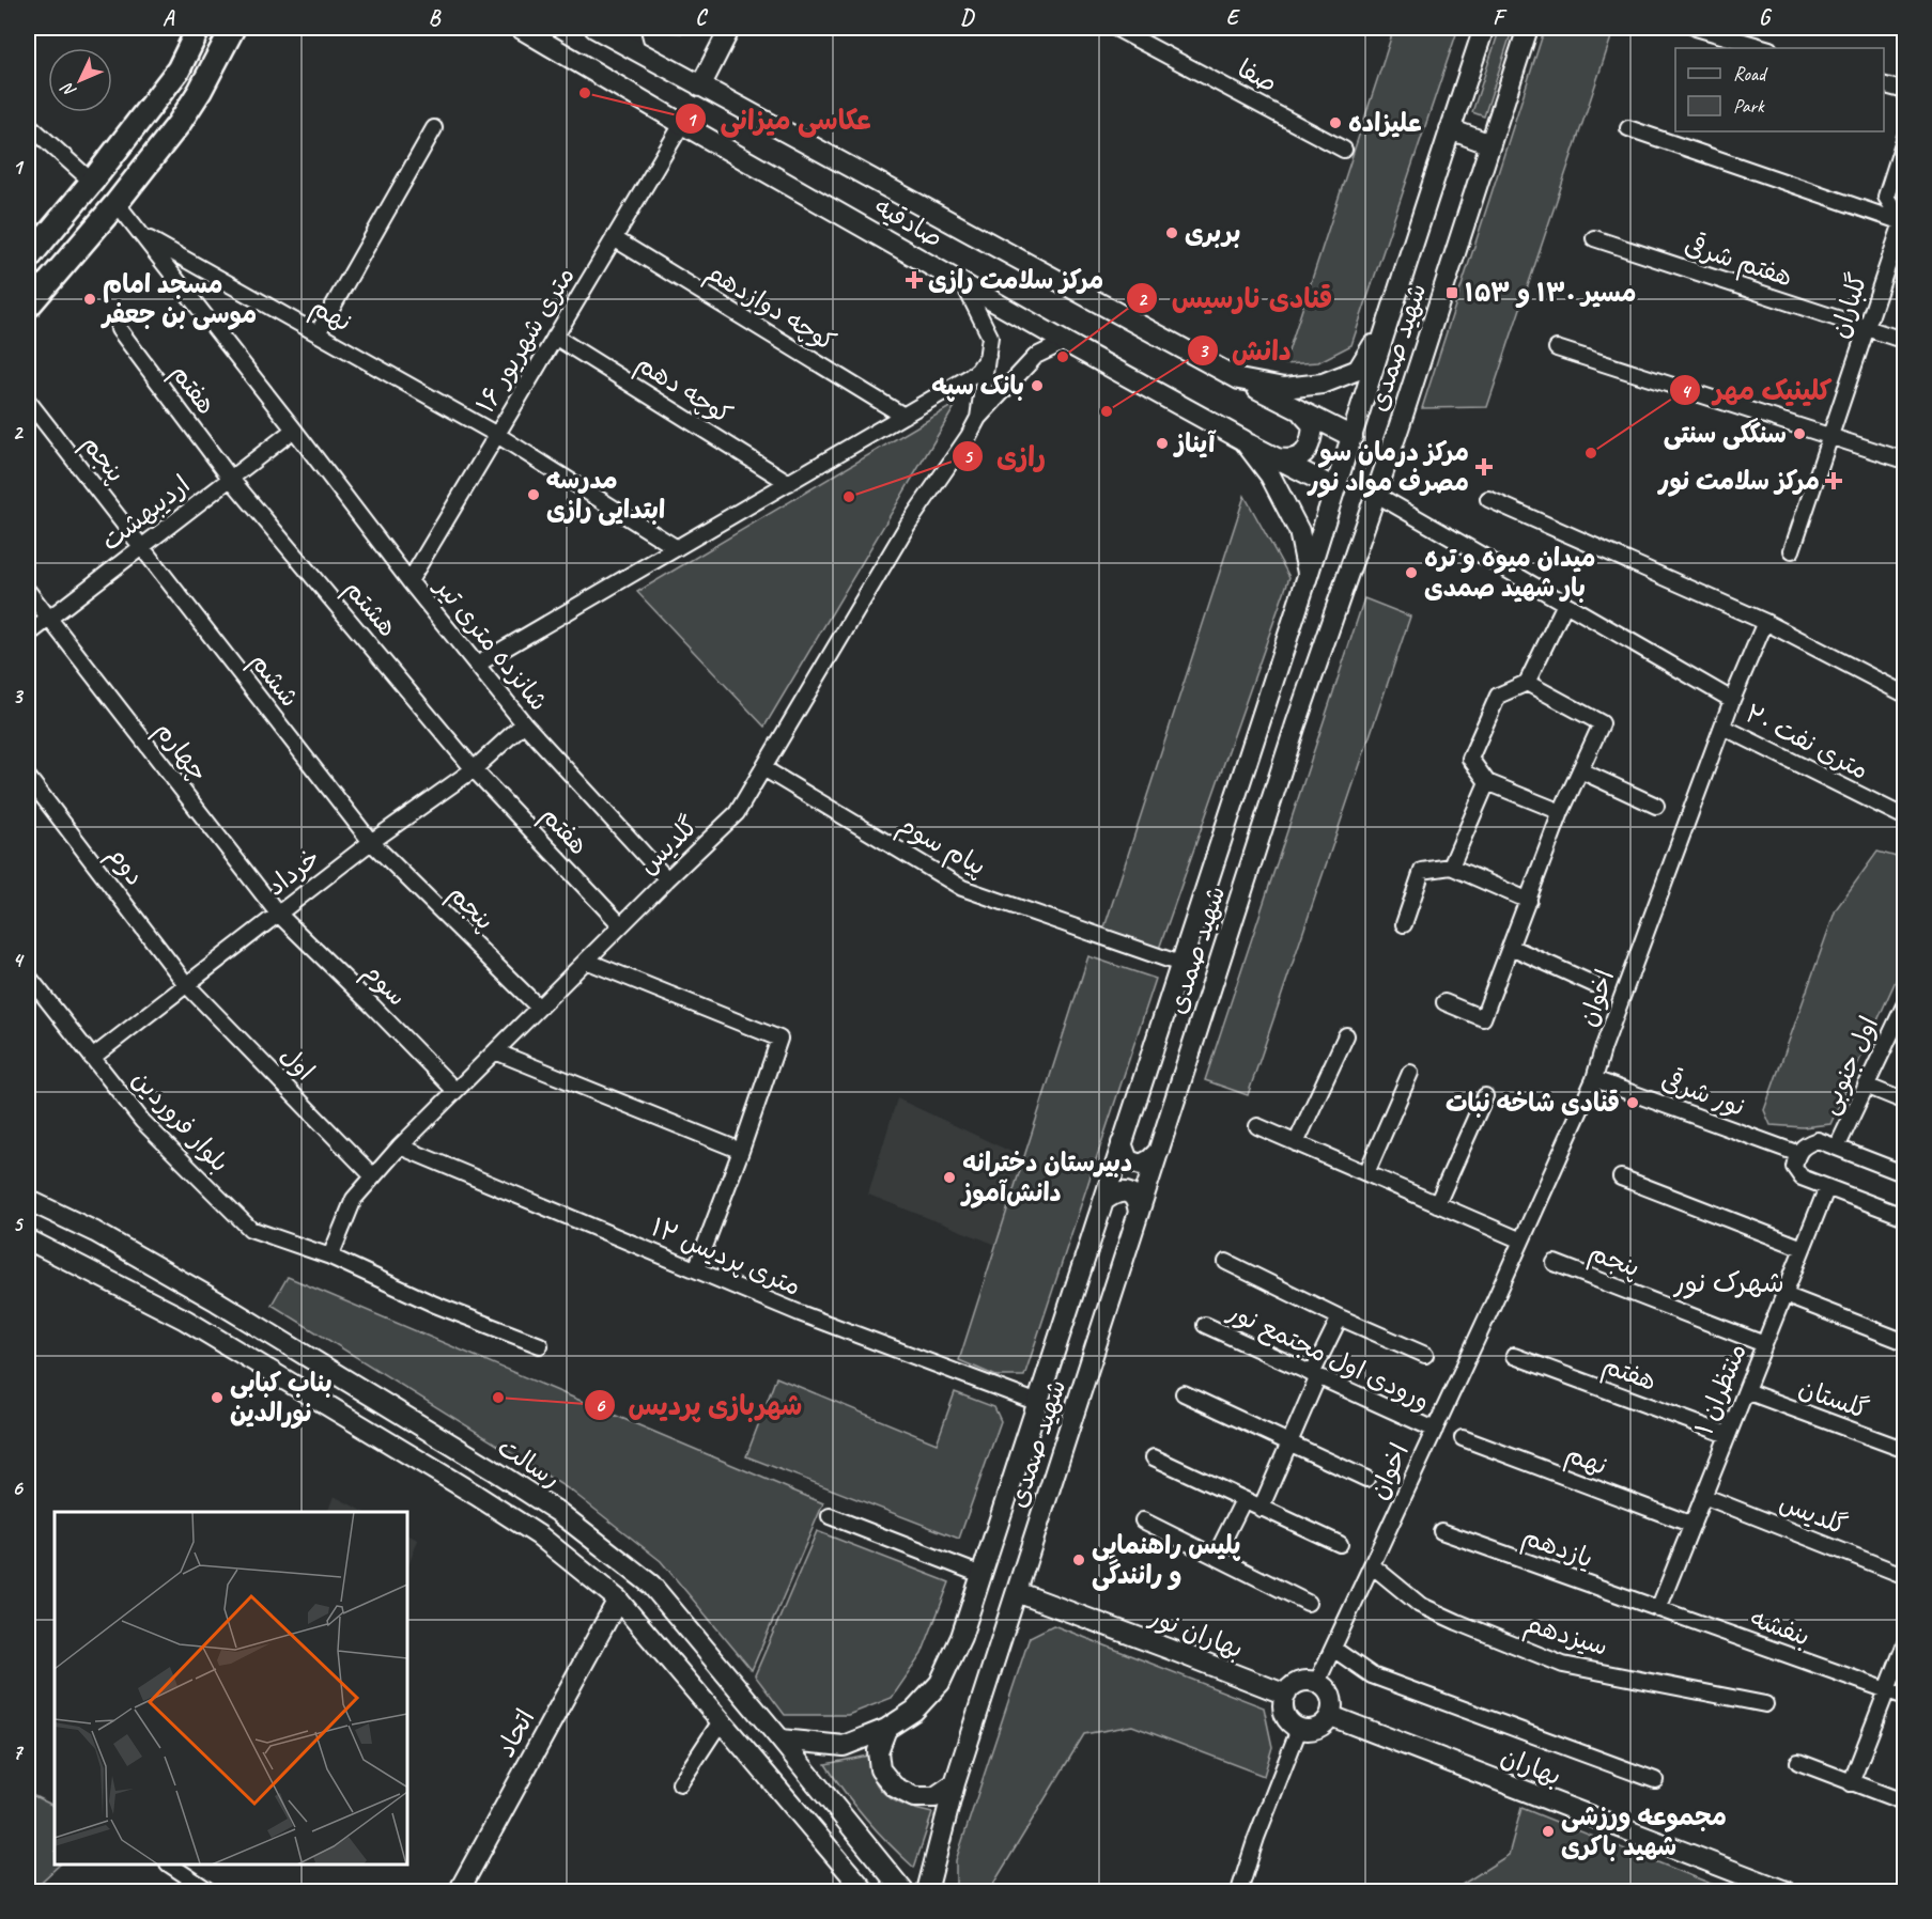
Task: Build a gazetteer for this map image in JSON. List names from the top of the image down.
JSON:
{
  "streets": {
    "main road": [
      "صادقیه",
      "شهید صمدی",
      "رسالت",
      "بهاران نور",
      "اتحاد",
      "بهاران"
    ],
    "street": [
      "صفا",
      "هفتم شرقی",
      "گلباران",
      "کوچه دوازدهم",
      "نهم",
      "۱۶ متری شهریور",
      "هفتم",
      "کوچه دهم",
      "پنجم",
      "اردیبهشت",
      "هشتم",
      "شانزده متری تیر",
      "ششم",
      "۲۰ متری نفت",
      "چهارم",
      "گلدیس",
      "پیام سوم",
      "دوم",
      "خرداد",
      "سوم",
      "اخوان",
      "اول",
      "اول جنوبی",
      "نور شرقی",
      "بلوار فروردین",
      "۱۲ متری پردیس",
      "ورودی اول مجتمع نور",
      "منتظران ۱",
      "گلستان",
      "یازدهم",
      "بنفشه",
      "سیزدهم"
    ]
  },
  "crossings": [
    ["صادقیه", "۱۶ متری شهریور"],
    ["صادقیه", "شهید صمدی"],
    ["صادقیه", "گلدیس"],
    ["هفتم شرقی", "گلباران"],
    ["کوچه دوازدهم", "۱۶ متری شهریور"],
    ["نهم", "۱۶ متری شهریور"],
    ["نهم", "شانزده متری تیر"],
    ["نهم", "منتظران ۱"],
    ["۱۶ متری شهریور", "کوچه دهم"],
    ["۱۶ متری شهریور", "شانزده متری تیر"],
    ["شهید صمدی", "پیام سوم"],
    ["شهید صمدی", "۱۲ متری پردیس"],
    ["شهید صمدی", "رسالت"],
    ["شهید صمدی", "بهاران نور"],
    ["هفتم", "اردیبهشت"],
    ["هفتم", "هشتم"],
    ["هفتم", "گلدیس"],
    ["هفتم", "خرداد"],
    ["هفتم", "منتظران ۱"],
    ["پنجم", "اردیبهشت"],
    ["پنجم", "ششم"],
    ["پنجم", "گلدیس"],
    ["پنجم", "خرداد"],
    ["پنجم", "منتظران ۱"],
    ["اردیبهشت", "هشتم"],
    ["اردیبهشت", "شانزده متری تیر"],
    ["اردیبهشت", "ششم"],
    ["اردیبهشت", "چهارم"],
    ["هشتم", "خرداد"],
    ["شانزده متری تیر", "گلدیس"],
    ["شانزده متری تیر", "خرداد"],
    ["ششم", "خرداد"],
    ["۲۰ متری نفت", "اخوان"],
    ["چهارم", "خرداد"],
    ["چهارم", "سوم"],
    ["گلدیس", "پیام سوم"],
    ["گلدیس", "سوم"],
    ["گلدیس", "اول"],
    ["گلدیس", "بلوار فروردین"],
    ["گلدیس", "۱۲ متری پردیس"],
    ["گلدیس", "منتظران ۱"],
    ["دوم", "خرداد"],
    ["دوم", "اول"],
    ["خرداد", "سوم"],
    ["خرداد", "اول"],
    ["خرداد", "بلوار فروردین"],
    ["اخوان", "نور شرقی"],
    ["اخوان", "ورودی اول مجتمع نور"],
    ["اخوان", "بهاران نور"],
    ["اخوان", "سیزدهم"],
    ["اخوان", "بهاران"],
    ["منتظران ۱", "گلستان"],
    ["منتظران ۱", "یازدهم"],
    ["منتظران ۱", "بنفشه"],
    ["یازدهم", "بنفشه"],
    ["بهاران نور", "بهاران"]
  ],
  "districts": ["شهرک نور"],
  "places": {
    "other": [
      "عکاسی میزانی",
      "علیزاده",
      "بربری",
      "مسجد امام موسی بن جعفر",
      "قنادی نارسیس",
      "بانک سپه",
      "دانش",
      "سنگکی سنتی",
      "آیناز",
      "کلینیک مهر",
      "مدرسه ابتدایی رازی",
      "رازی",
      "میدان میوه و تره بار شهید صمدی",
      "قنادی شاخه نبات",
      "دبیرستان دخترانه دانش‌آموز",
      "بناب کبابی نورالدین",
      "شهربازی پردیس",
      "پلیس راهنمایی و رانندگی",
      "مجموعه ورزشی شهید باکری"
    ],
    "health": ["مرکز سلامت رازی", "مرکز درمان سو مصرف مواد نور", "مرکز سلامت نور"],
    "transit": ["مسیر ۱۳۰ و ۱۵۳"]
  },
  "legend": ["Road", "Park"],
  "north": "bottom left",
  "grid": {
    "columns": [
      "A",
      "B",
      "C",
      "D",
      "E",
      "F",
      "G"
    ],
    "rows": [
      "1",
      "2",
      "3",
      "4",
      "5",
      "6",
      "7"
    ]
  }
}
